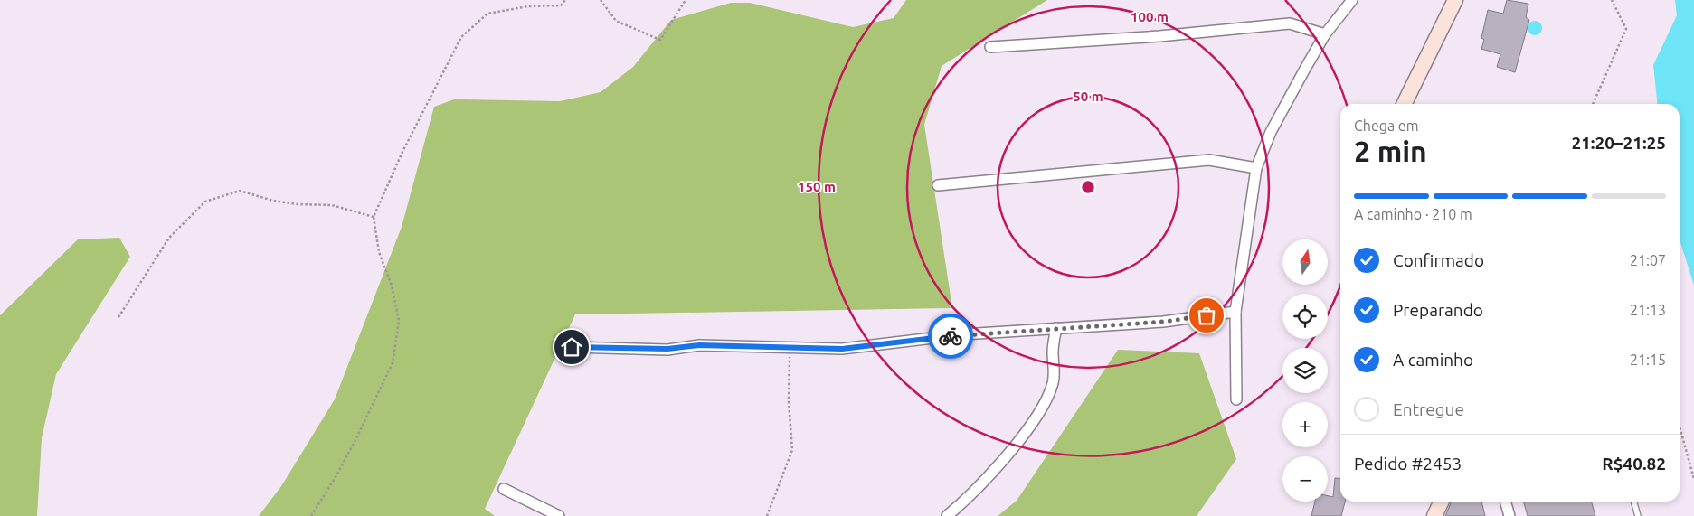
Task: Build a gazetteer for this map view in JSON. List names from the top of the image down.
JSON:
{
  "north": "top",
  "page": {
    "heading": ["2 min", "Chega em", "21:20–21:25"],
    "panel": ["Pedido #2453", "R$40.82"],
    "bar": "A caminho · 210 m",
    "list": [
      ["Confirmado", "21:07"],
      ["Preparando", "21:13"],
      ["A caminho", "21:15"],
      "Entregue"
    ],
    "map_buttons": ["+", "−"]
  },
  "rings": ["100 m", "50 m", "150 m"]
}
